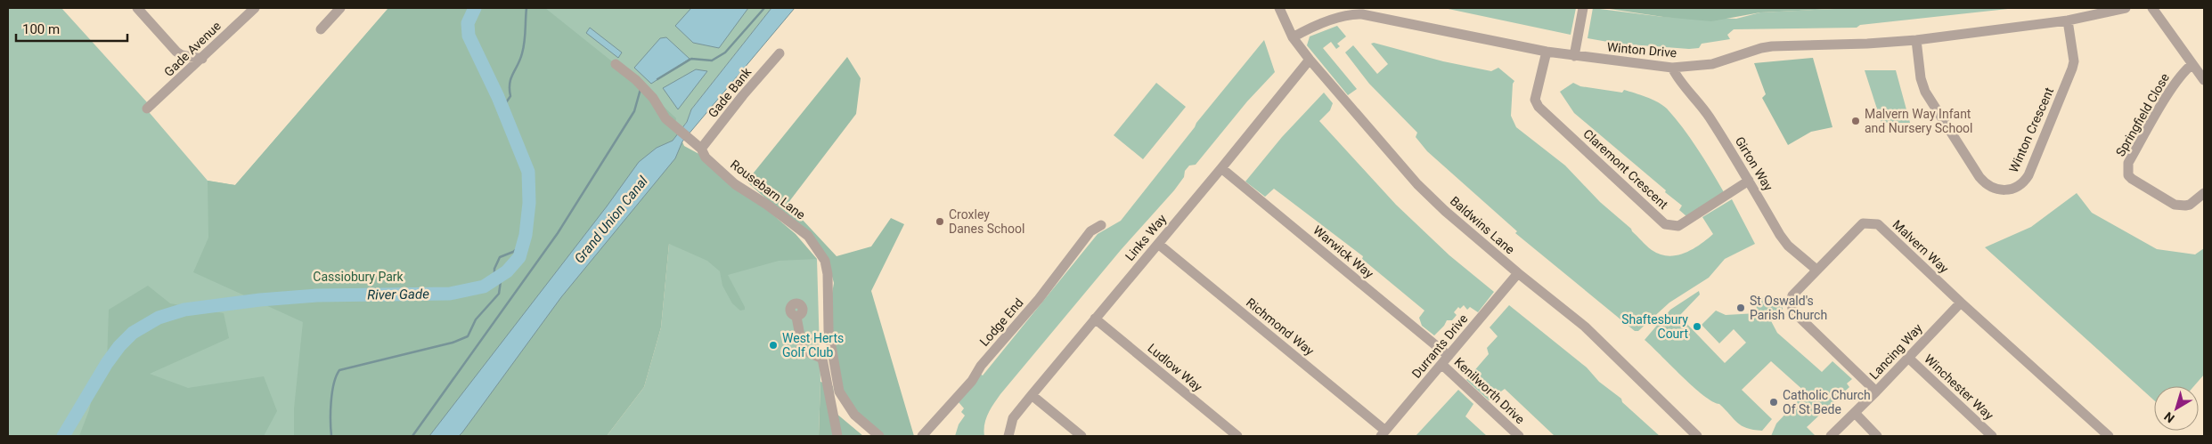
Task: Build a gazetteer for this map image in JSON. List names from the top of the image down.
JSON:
{
  "streets": {
    "street": [
      "Gade Avenue",
      "Winton Drive",
      "Gade Bank",
      "Springfield Close",
      "Winton Crescent",
      "Girton Way",
      "Claremont Crescent",
      "Rousebarn Lane",
      "Baldwins Lane",
      "Links Way",
      "Malvern Way",
      "Warwick Way",
      "Lodge End",
      "Richmond Way",
      "Durrants Drive",
      "Lancing Way",
      "Ludlow Way",
      "Winchester Way",
      "Kenilworth Drive"
    ]
  },
  "crossings": [
    ["Winton Drive", "Winton Crescent"],
    ["Winton Drive", "Girton Way"],
    ["Winton Drive", "Claremont Crescent"],
    ["Winton Drive", "Baldwins Lane"],
    ["Gade Bank", "Rousebarn Lane"],
    ["Girton Way", "Claremont Crescent"],
    ["Girton Way", "Malvern Way"],
    ["Baldwins Lane", "Links Way"],
    ["Baldwins Lane", "Durrants Drive"],
    ["Links Way", "Warwick Way"],
    ["Links Way", "Richmond Way"],
    ["Links Way", "Ludlow Way"],
    ["Malvern Way", "Lancing Way"],
    ["Warwick Way", "Durrants Drive"],
    ["Warwick Way", "Kenilworth Drive"],
    ["Richmond Way", "Durrants Drive"],
    ["Durrants Drive", "Kenilworth Drive"],
    ["Lancing Way", "Winchester Way"]
  ],
  "water": ["Grand Union Canal", "River Gade"],
  "parks": ["Cassiobury Park"],
  "places": [
    "Malvern Way Infant and Nursery School",
    "Croxley Danes School",
    "St Oswald's Parish Church",
    "Shaftesbury Court",
    "West Herts Golf Club",
    "Catholic Church Of St Bede"
  ],
  "scale_bar": "100 m",
  "north": "bottom left"
}
